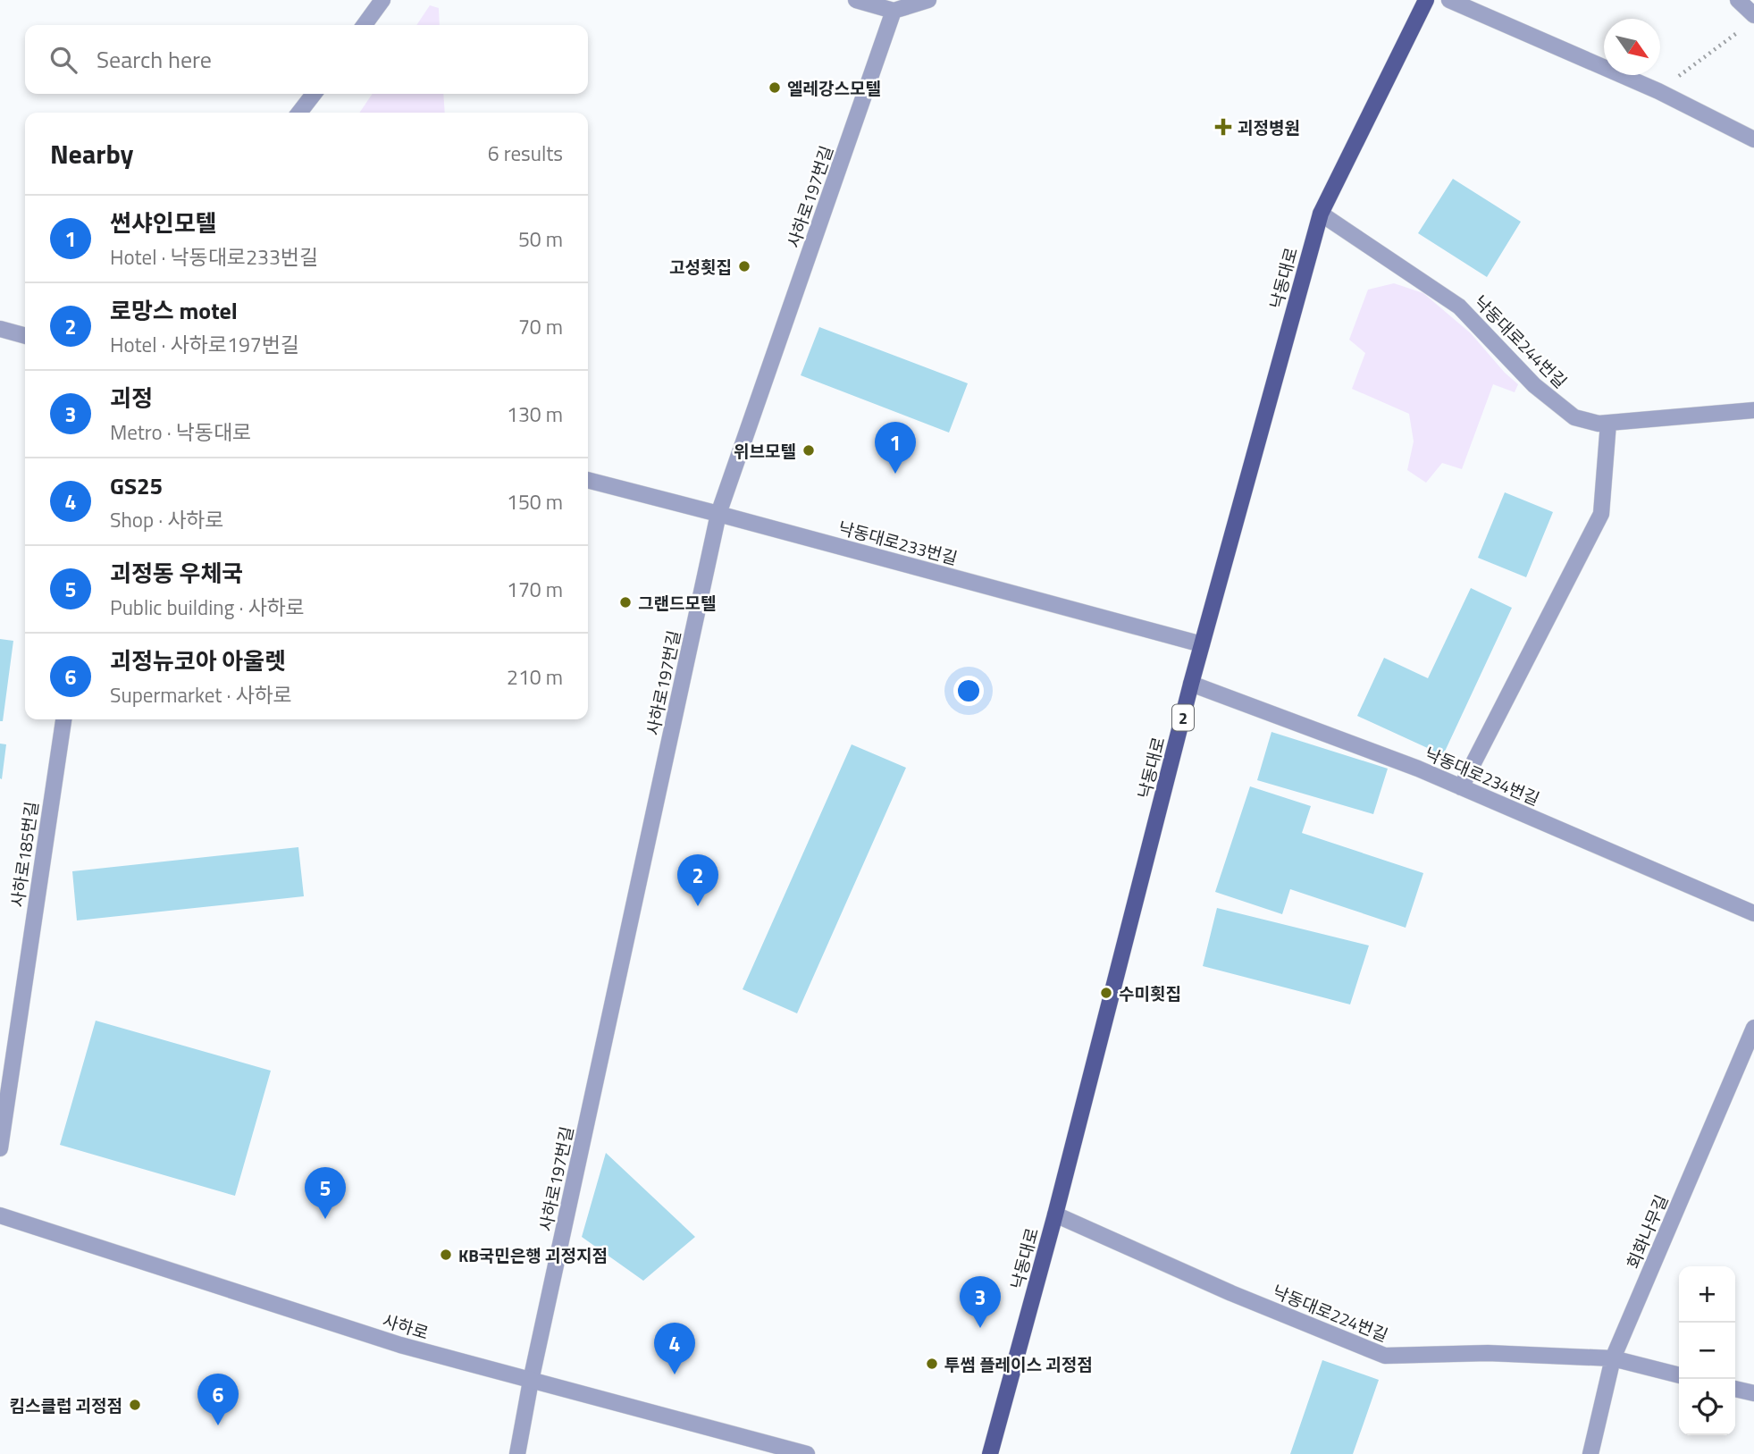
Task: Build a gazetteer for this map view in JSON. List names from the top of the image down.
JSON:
{
  "streets": {
    "main road": ["낙동대로", "2"],
    "street": [
      "사하로197번길",
      "낙동대로244번길",
      "낙동대로233번길",
      "낙동대로234번길",
      "사하로185번길",
      "회화나무길",
      "낙동대로224번길",
      "사하로"
    ]
  },
  "crossings": [
    ["사하로197번길", "낙동대로233번길"],
    ["사하로197번길", "사하로"],
    ["낙동대로", "낙동대로244번길"],
    ["낙동대로", "낙동대로233번길"],
    ["낙동대로", "낙동대로234번길"],
    ["낙동대로", "낙동대로224번길"],
    ["회화나무길", "낙동대로224번길"]
  ],
  "places": {
    "other": [
      "엘레강스모텔",
      "고성횟집",
      "위브모텔",
      "그랜드모텔",
      "수미횟집",
      "KB국민은행 괴정지점",
      "투썸 플레이스 괴정점",
      "킴스클럽 괴정점"
    ],
    "health": ["괴정병원"]
  },
  "north": "bottom right",
  "page": {
    "search": "Search here",
    "heading": ["Nearby", "6 results"],
    "list": [
      {
        "mark": "1",
        "name": "썬샤인모텔",
        "note": "Hotel · 낙동대로233번길",
        "value": "50 m"
      },
      {
        "mark": "2",
        "name": "로망스 motel",
        "note": "Hotel · 사하로197번길",
        "value": "70 m"
      },
      {
        "mark": "3",
        "name": "괴정",
        "note": "Metro · 낙동대로",
        "value": "130 m"
      },
      {
        "mark": "4",
        "name": "GS25",
        "note": "Shop · 사하로",
        "value": "150 m"
      },
      {
        "mark": "5",
        "name": "괴정동 우체국",
        "note": "Public building · 사하로",
        "value": "170 m"
      },
      {
        "mark": "6",
        "name": "괴정뉴코아 아울렛",
        "note": "Supermarket · 사하로",
        "value": "210 m"
      }
    ],
    "pins": [
      "1",
      "2",
      "5",
      "3",
      "4",
      "6"
    ],
    "map_buttons": ["+", "−"]
  }
}
